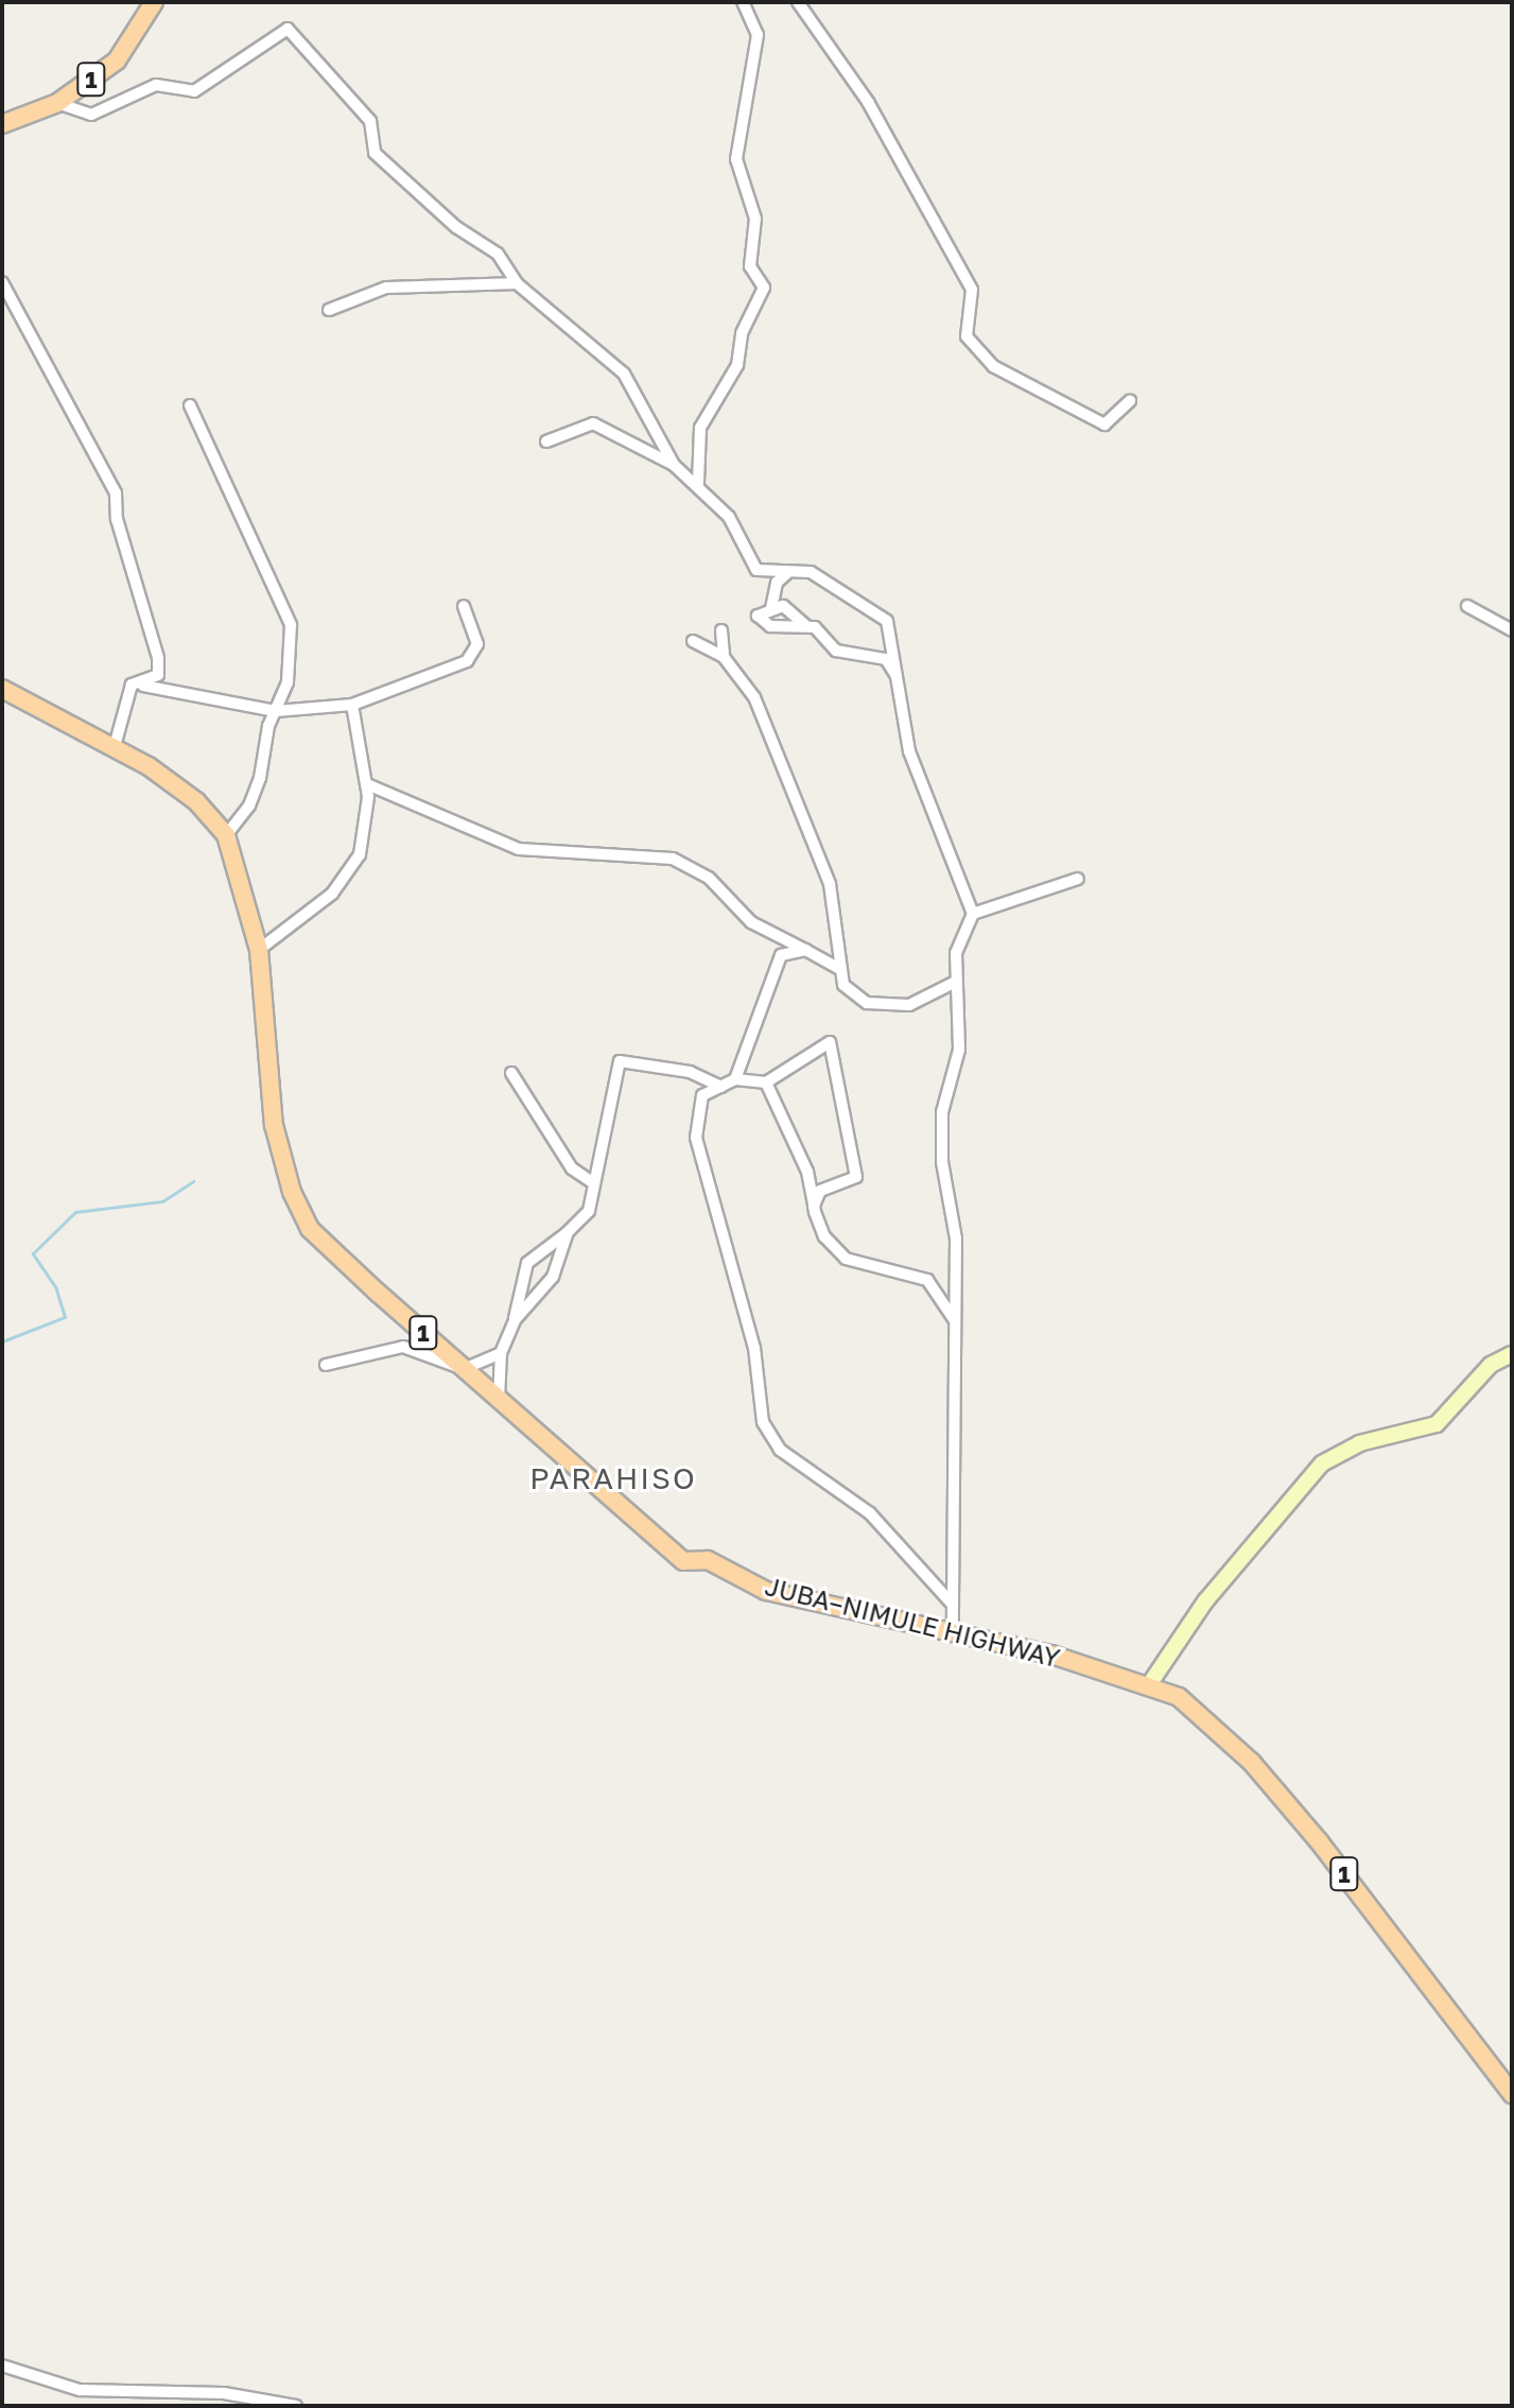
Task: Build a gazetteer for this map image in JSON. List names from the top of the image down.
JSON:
{
  "streets": {
    "main road": ["1", "JUBA–NIMULE HIGHWAY"]
  },
  "crossings": [
    ["1", "JUBA–NIMULE HIGHWAY"]
  ],
  "districts": ["PARAHISO"]
}
